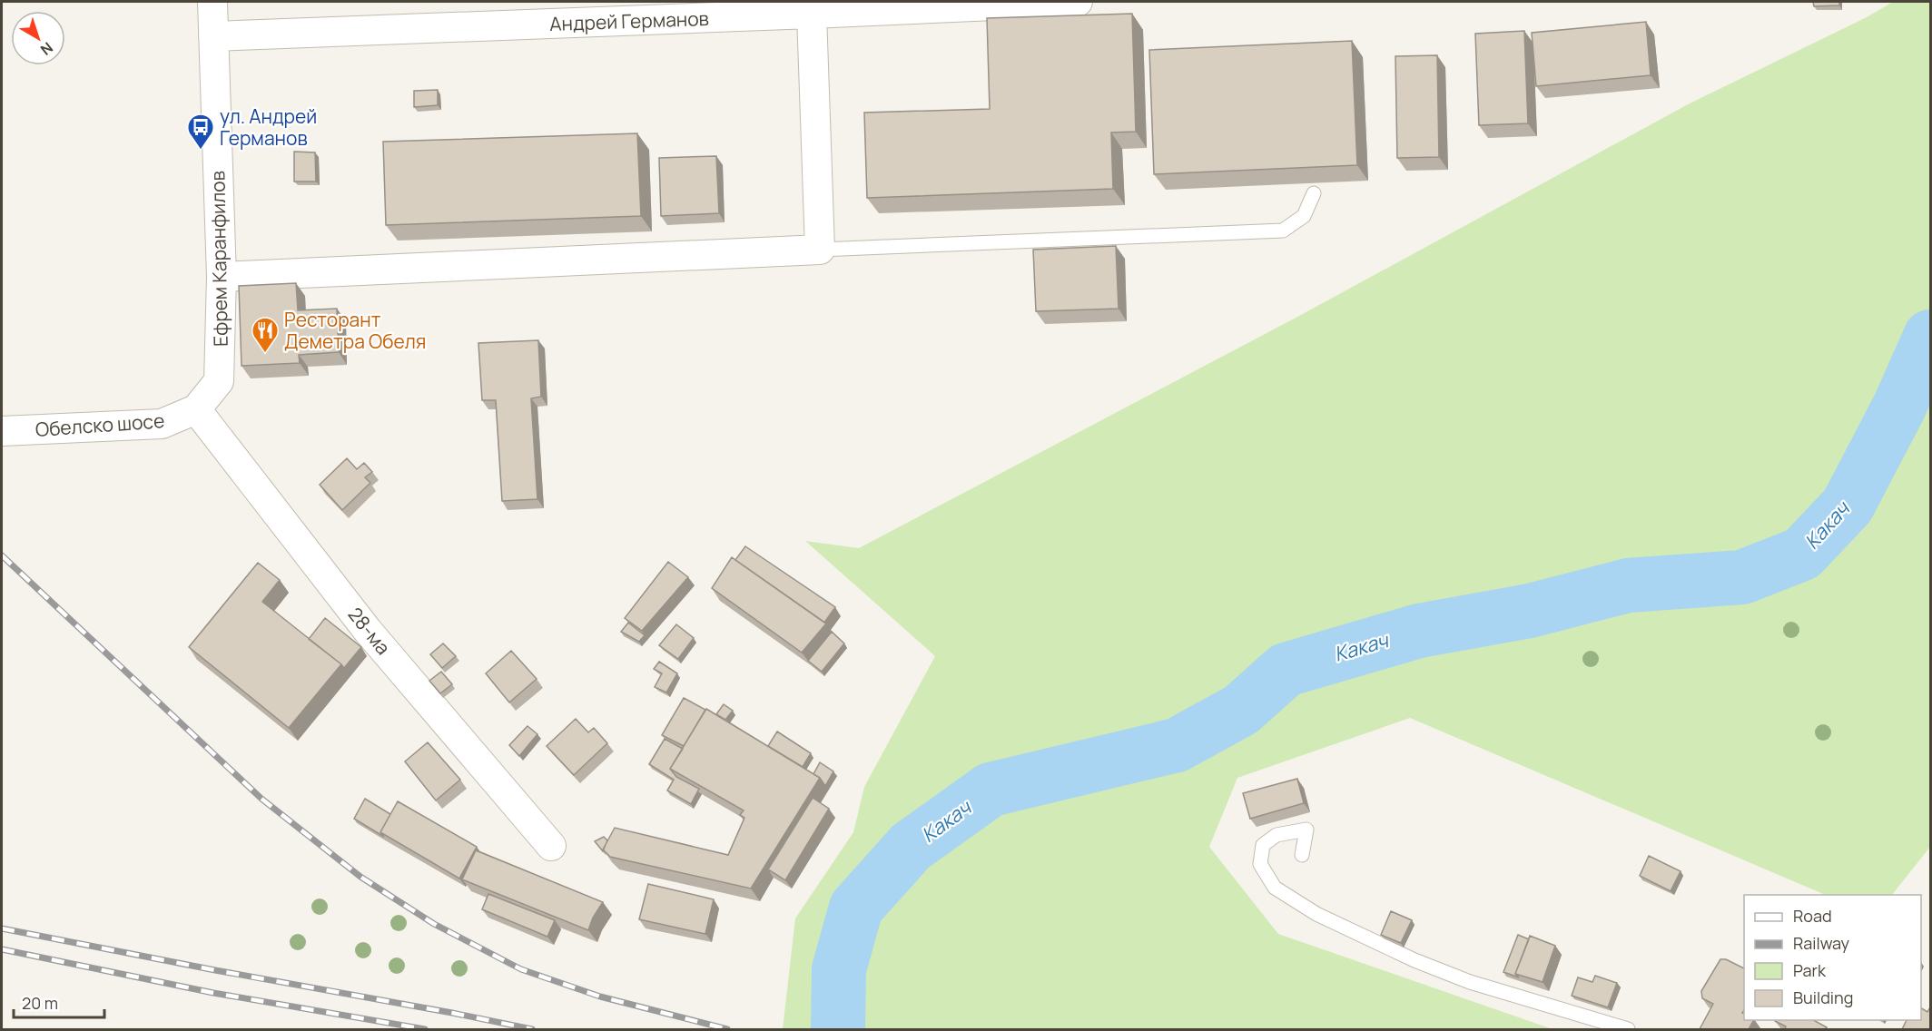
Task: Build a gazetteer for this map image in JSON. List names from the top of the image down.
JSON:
{
  "streets": {
    "street": [
      "Андрей Германов",
      "Ефрем Каранфилов",
      "Обелско шосе",
      "28-ма"
    ]
  },
  "crossings": [
    ["Андрей Германов", "Ефрем Каранфилов"],
    ["Ефрем Каранфилов", "Обелско шосе"],
    ["Ефрем Каранфилов", "28-ма"],
    ["Обелско шосе", "28-ма"]
  ],
  "water": ["Какач"],
  "places": {
    "bus stop": ["ул. Андрей Германов"],
    "restaurant": ["Ресторант Деметра Обеля"]
  },
  "legend": [
    "Road",
    "Railway",
    "Park",
    "Building"
  ],
  "scale_bar": "20 m",
  "north": "bottom right"
}
